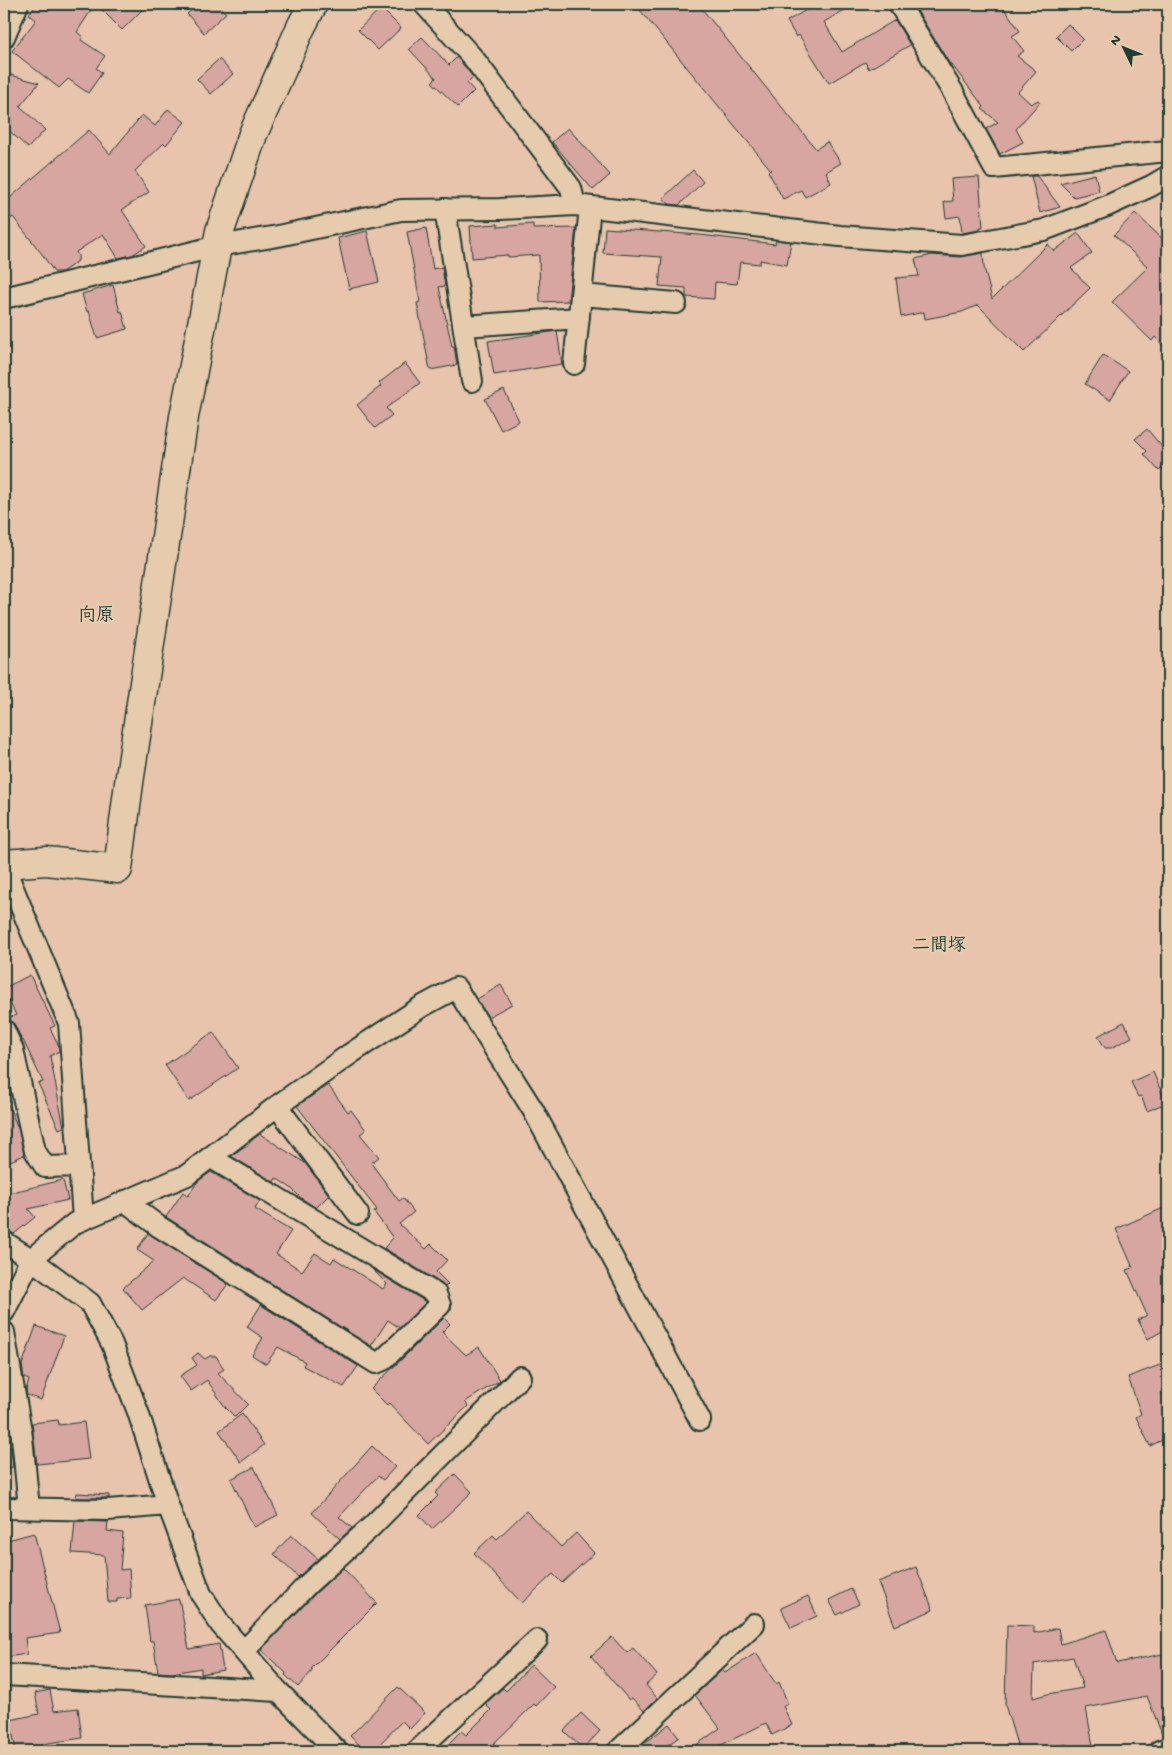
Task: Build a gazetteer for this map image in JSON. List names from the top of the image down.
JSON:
{
  "districts": ["向原", "二間塚"],
  "north": "top left"
}
